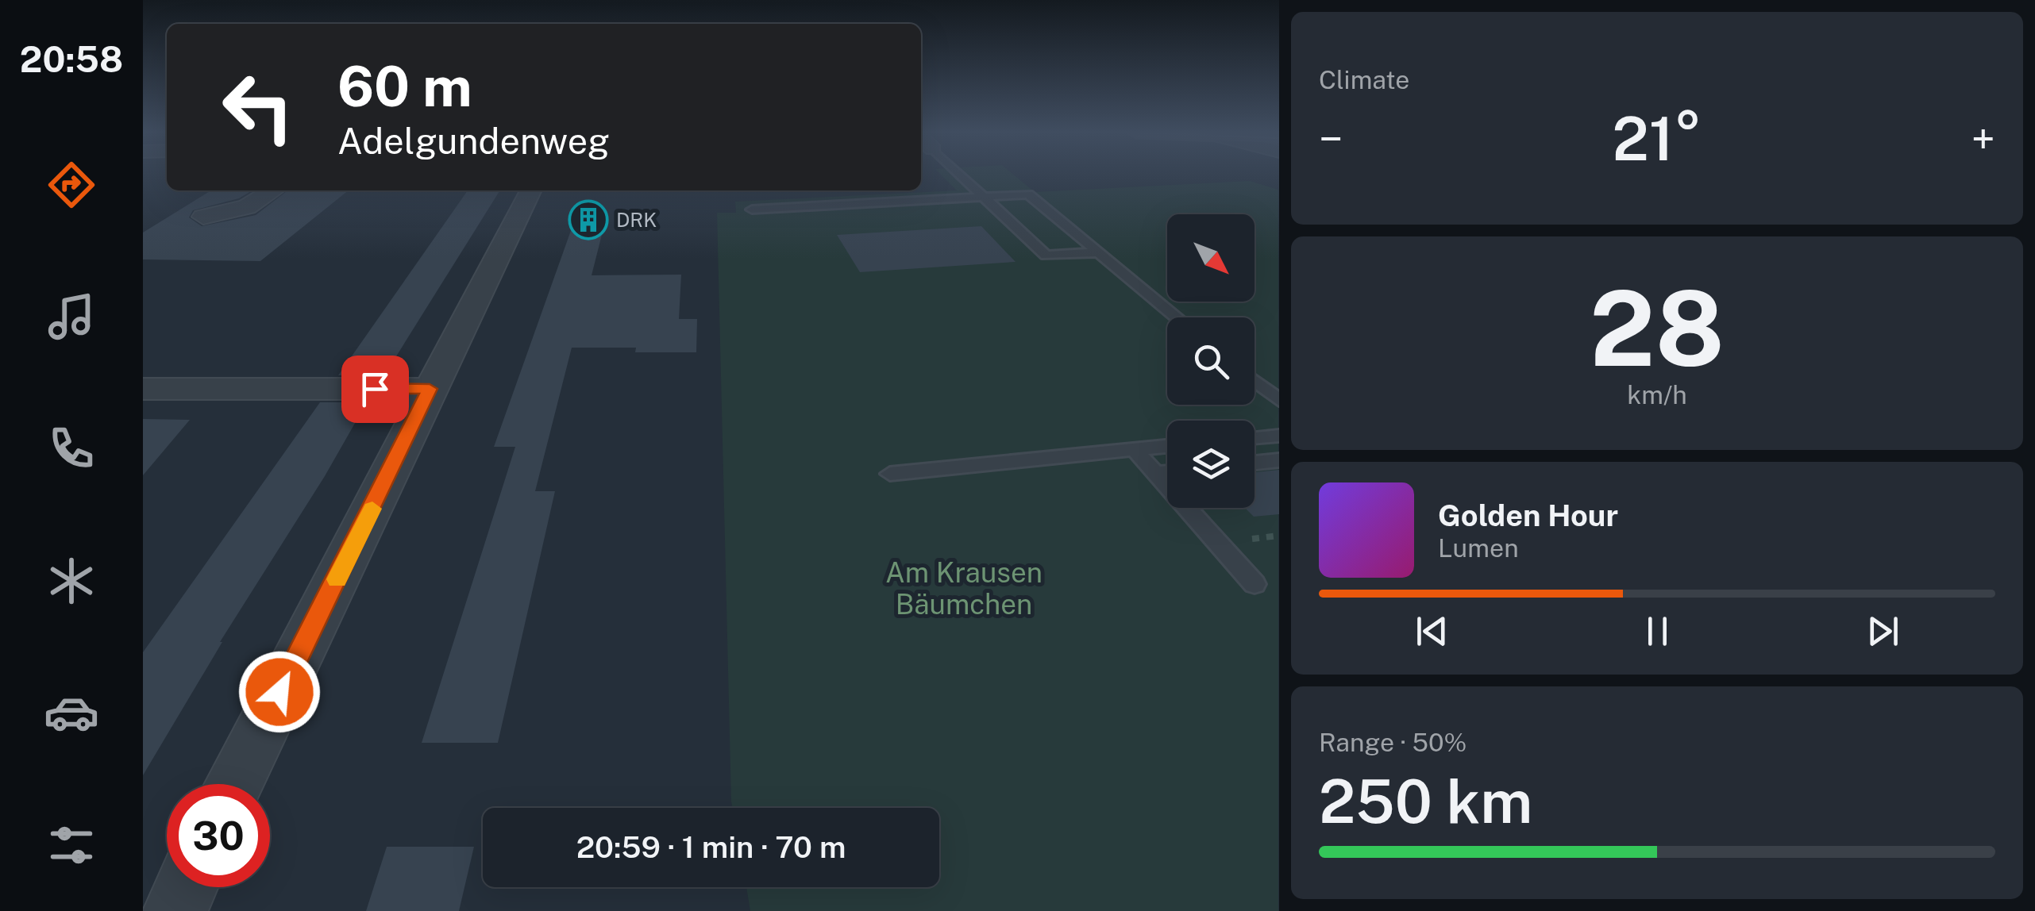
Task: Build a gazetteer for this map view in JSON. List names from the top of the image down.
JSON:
{
  "parks": ["Am Krausen Bäumchen"],
  "places": {
    "building": ["DRK"]
  },
  "north": "bottom right",
  "page": {
    "tabs": "20:58",
    "tile": [
      "Climate",
      ["28", "km/h"],
      ["Range · 50%", "250 km"]
    ],
    "turn": ["60 m", "Adelgundenweg"],
    "heat": ["−", "21°", "+"],
    "song": ["Golden Hour", "Lumen"],
    "limit": "30",
    "trip": "20:59 · 1 min · 70 m"
  }
}
